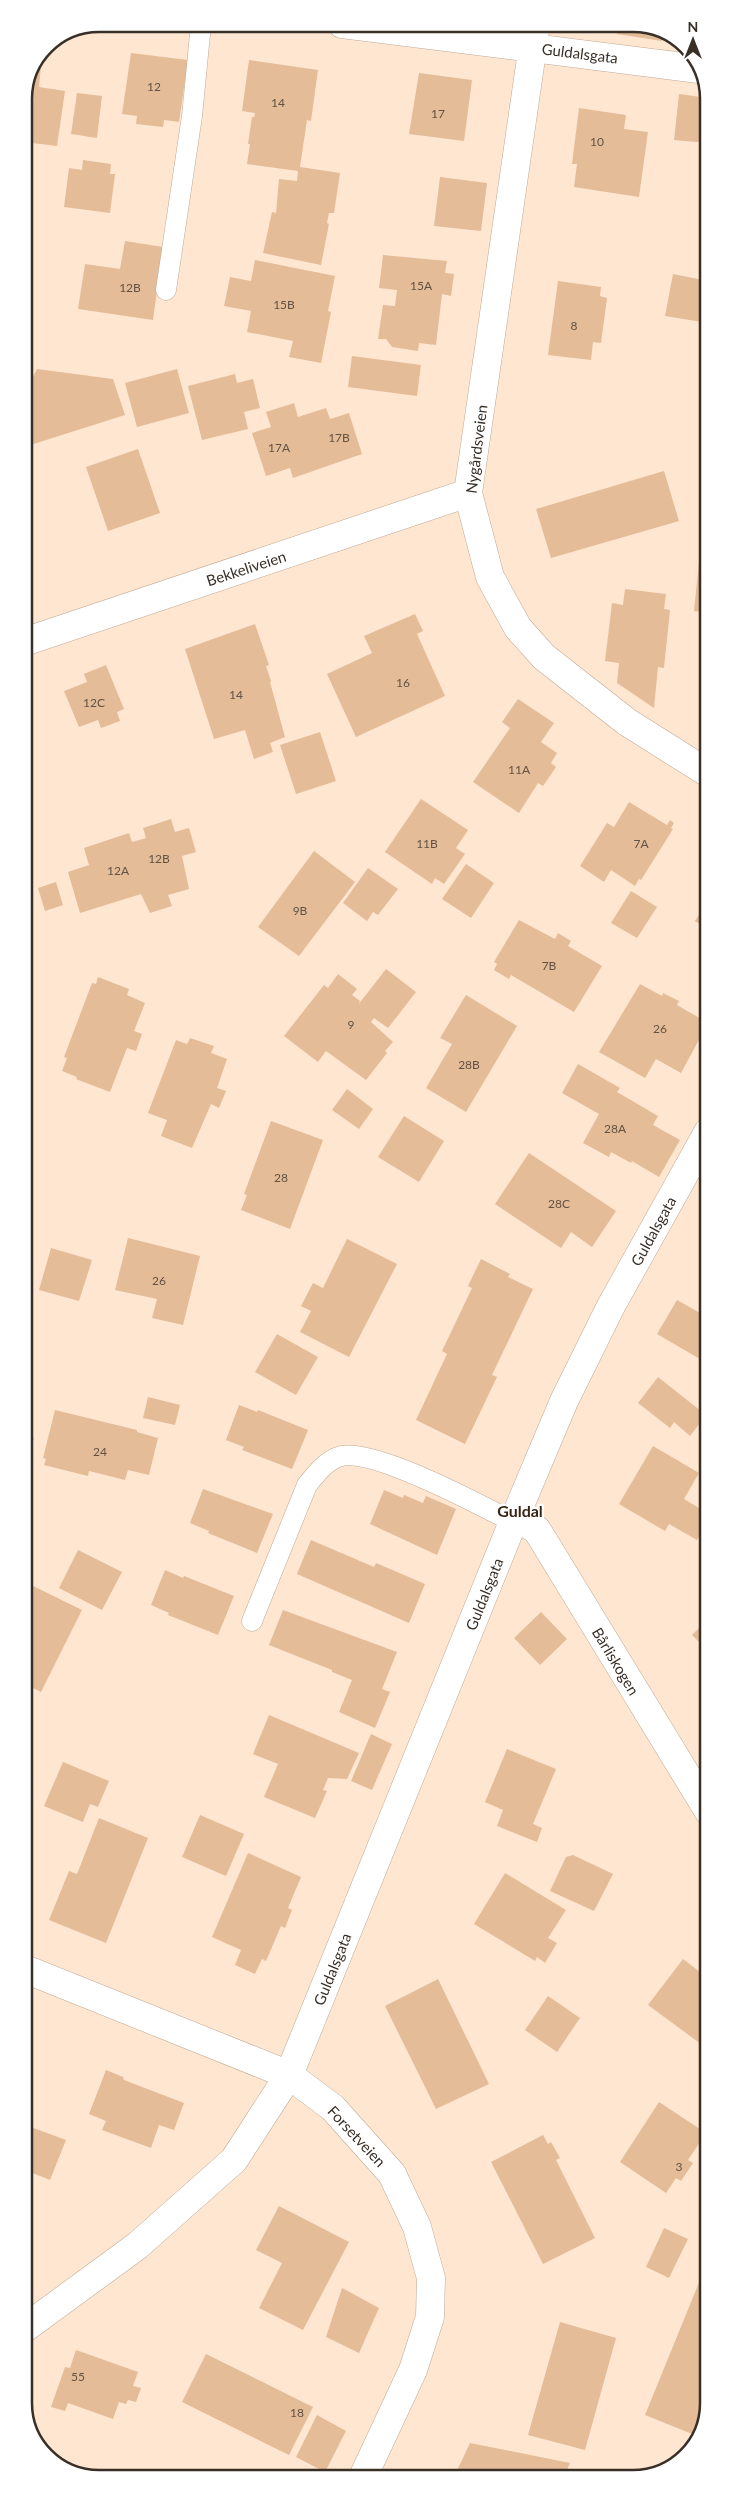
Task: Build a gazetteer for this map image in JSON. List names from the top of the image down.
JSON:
{
  "streets": {
    "street": [
      "Guldalsgata",
      "Nygårdsveien",
      "Bekkeliveien",
      "Bårliskogen",
      "Forsetveien"
    ]
  },
  "crossings": [
    ["Guldalsgata", "Nygårdsveien"],
    ["Guldalsgata", "Bårliskogen"],
    ["Guldalsgata", "Forsetveien"],
    ["Nygårdsveien", "Bekkeliveien"]
  ],
  "districts": ["Guldal"],
  "house_numbers": [
    "12",
    "14",
    "17",
    "10",
    "15A",
    "12B",
    "15B",
    "8",
    "17B",
    "17A",
    "16",
    "14",
    "12C",
    "11A",
    "11B",
    "7A",
    "12B",
    "12A",
    "9B",
    "7B",
    "9",
    "26",
    "28B",
    "28A",
    "28",
    "28C",
    "26",
    "24",
    "3",
    "55",
    "18"
  ],
  "north": "top"
}
